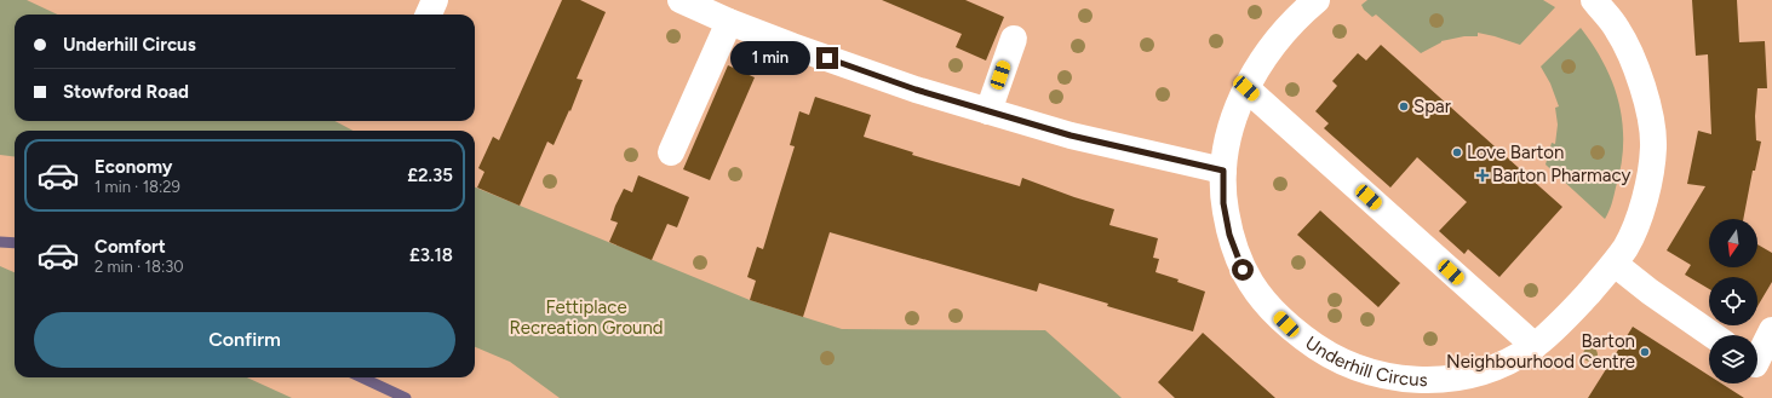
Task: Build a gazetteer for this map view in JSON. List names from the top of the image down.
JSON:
{
  "streets": {
    "street": ["Underhill Circus"]
  },
  "parks": ["Fettiplace Recreation Ground"],
  "places": {
    "other": ["Spar", "Love Barton", "Barton Neighbourhood Centre"],
    "health": ["Barton Pharmacy"]
  },
  "north": "bottom",
  "page": {
    "banner": ["Underhill Circus", "Stowford Road"],
    "bubble": "1 min",
    "list": [
      {
        "name": "Economy",
        "note": "1 min · 18:29",
        "value": "£2.35"
      },
      {
        "name": "Comfort",
        "note": "2 min · 18:30",
        "value": "£3.18"
      }
    ],
    "buttons": "Confirm"
  }
}
